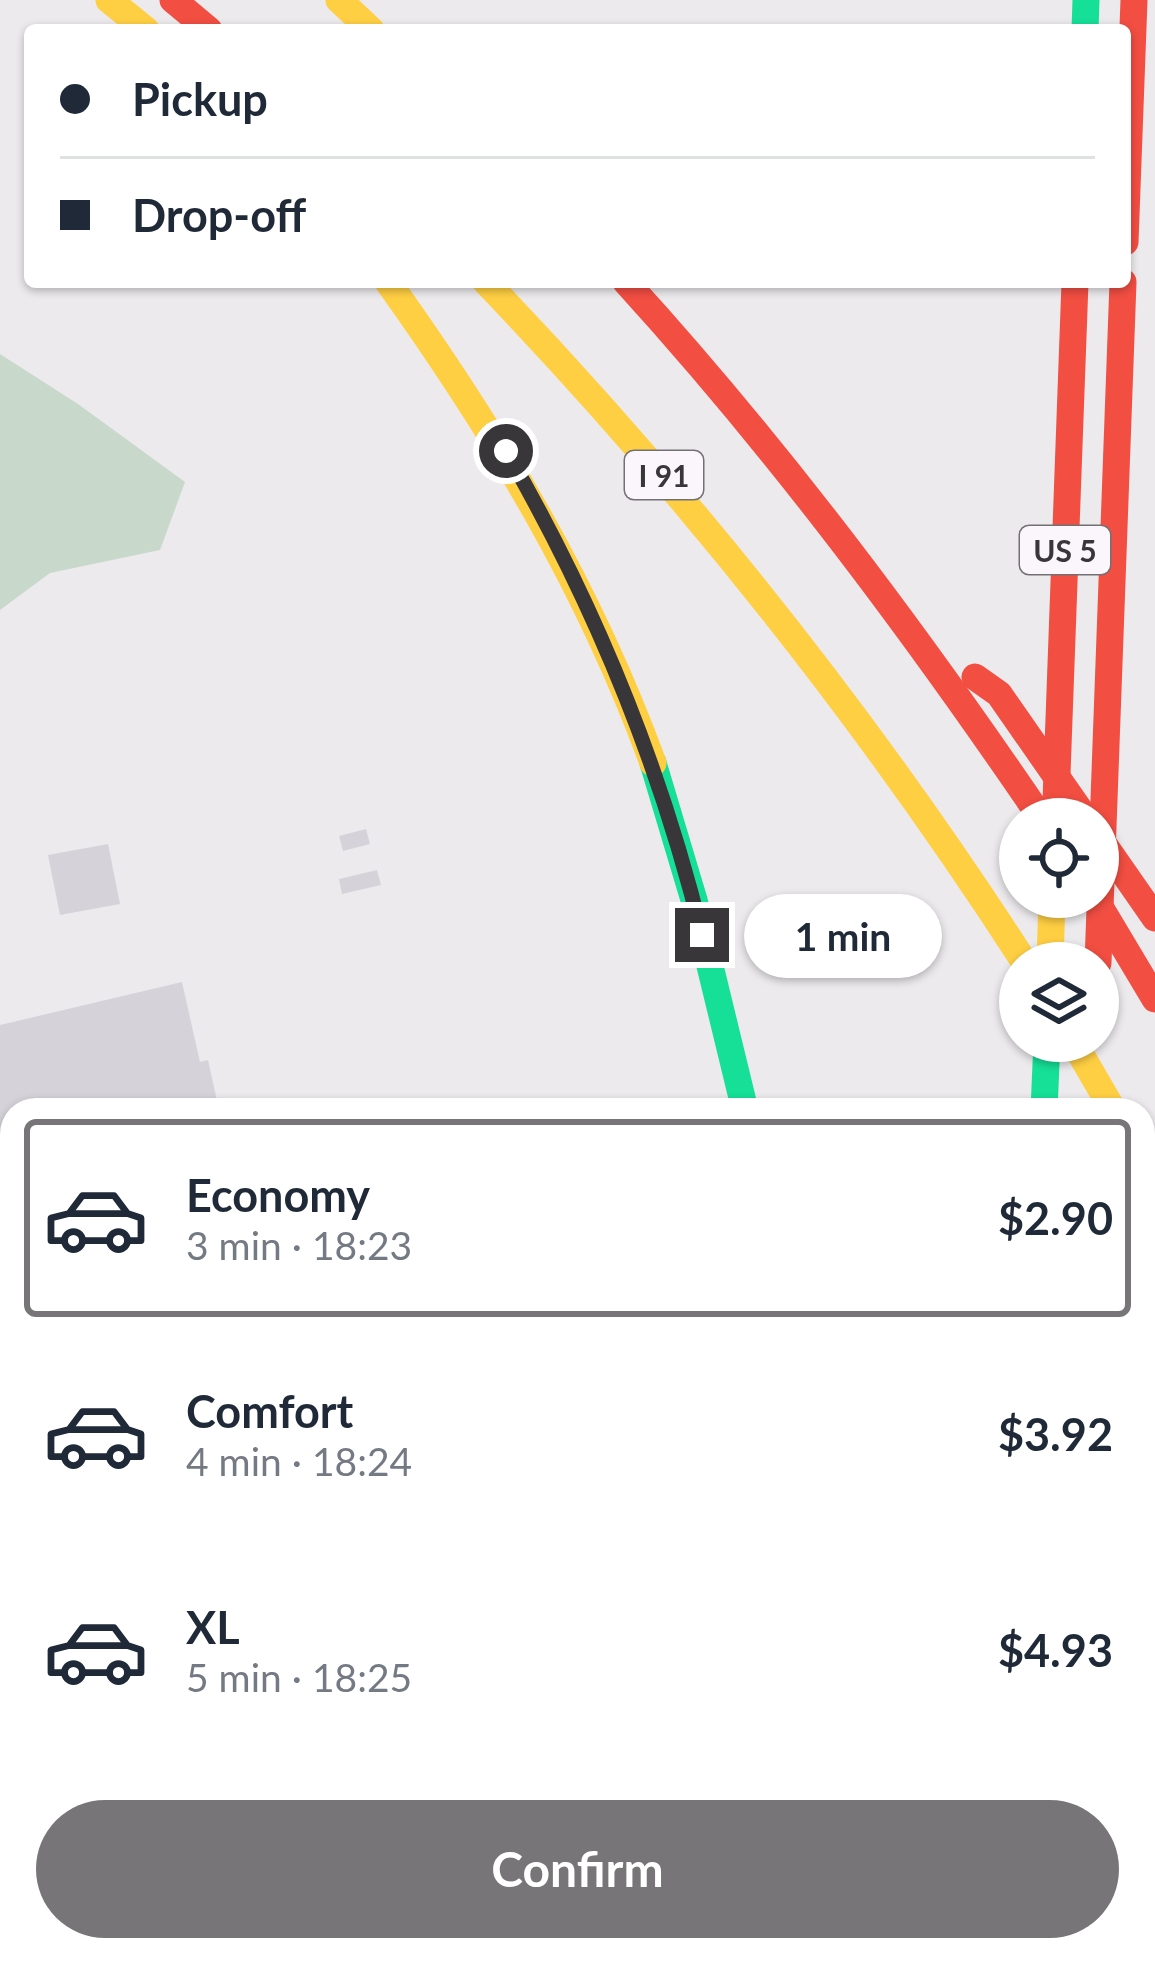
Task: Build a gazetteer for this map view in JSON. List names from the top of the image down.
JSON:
{
  "streets": {
    "highway": ["I 91", "US 5"]
  },
  "page": {
    "banner": ["Pickup", "Drop-off"],
    "bubble": "1 min",
    "list": [
      {
        "name": "Economy",
        "note": "3 min · 18:23",
        "value": "$2.90"
      },
      {
        "name": "Comfort",
        "note": "4 min · 18:24",
        "value": "$3.92"
      },
      {
        "name": "XL",
        "note": "5 min · 18:25",
        "value": "$4.93"
      }
    ],
    "buttons": "Confirm"
  }
}
